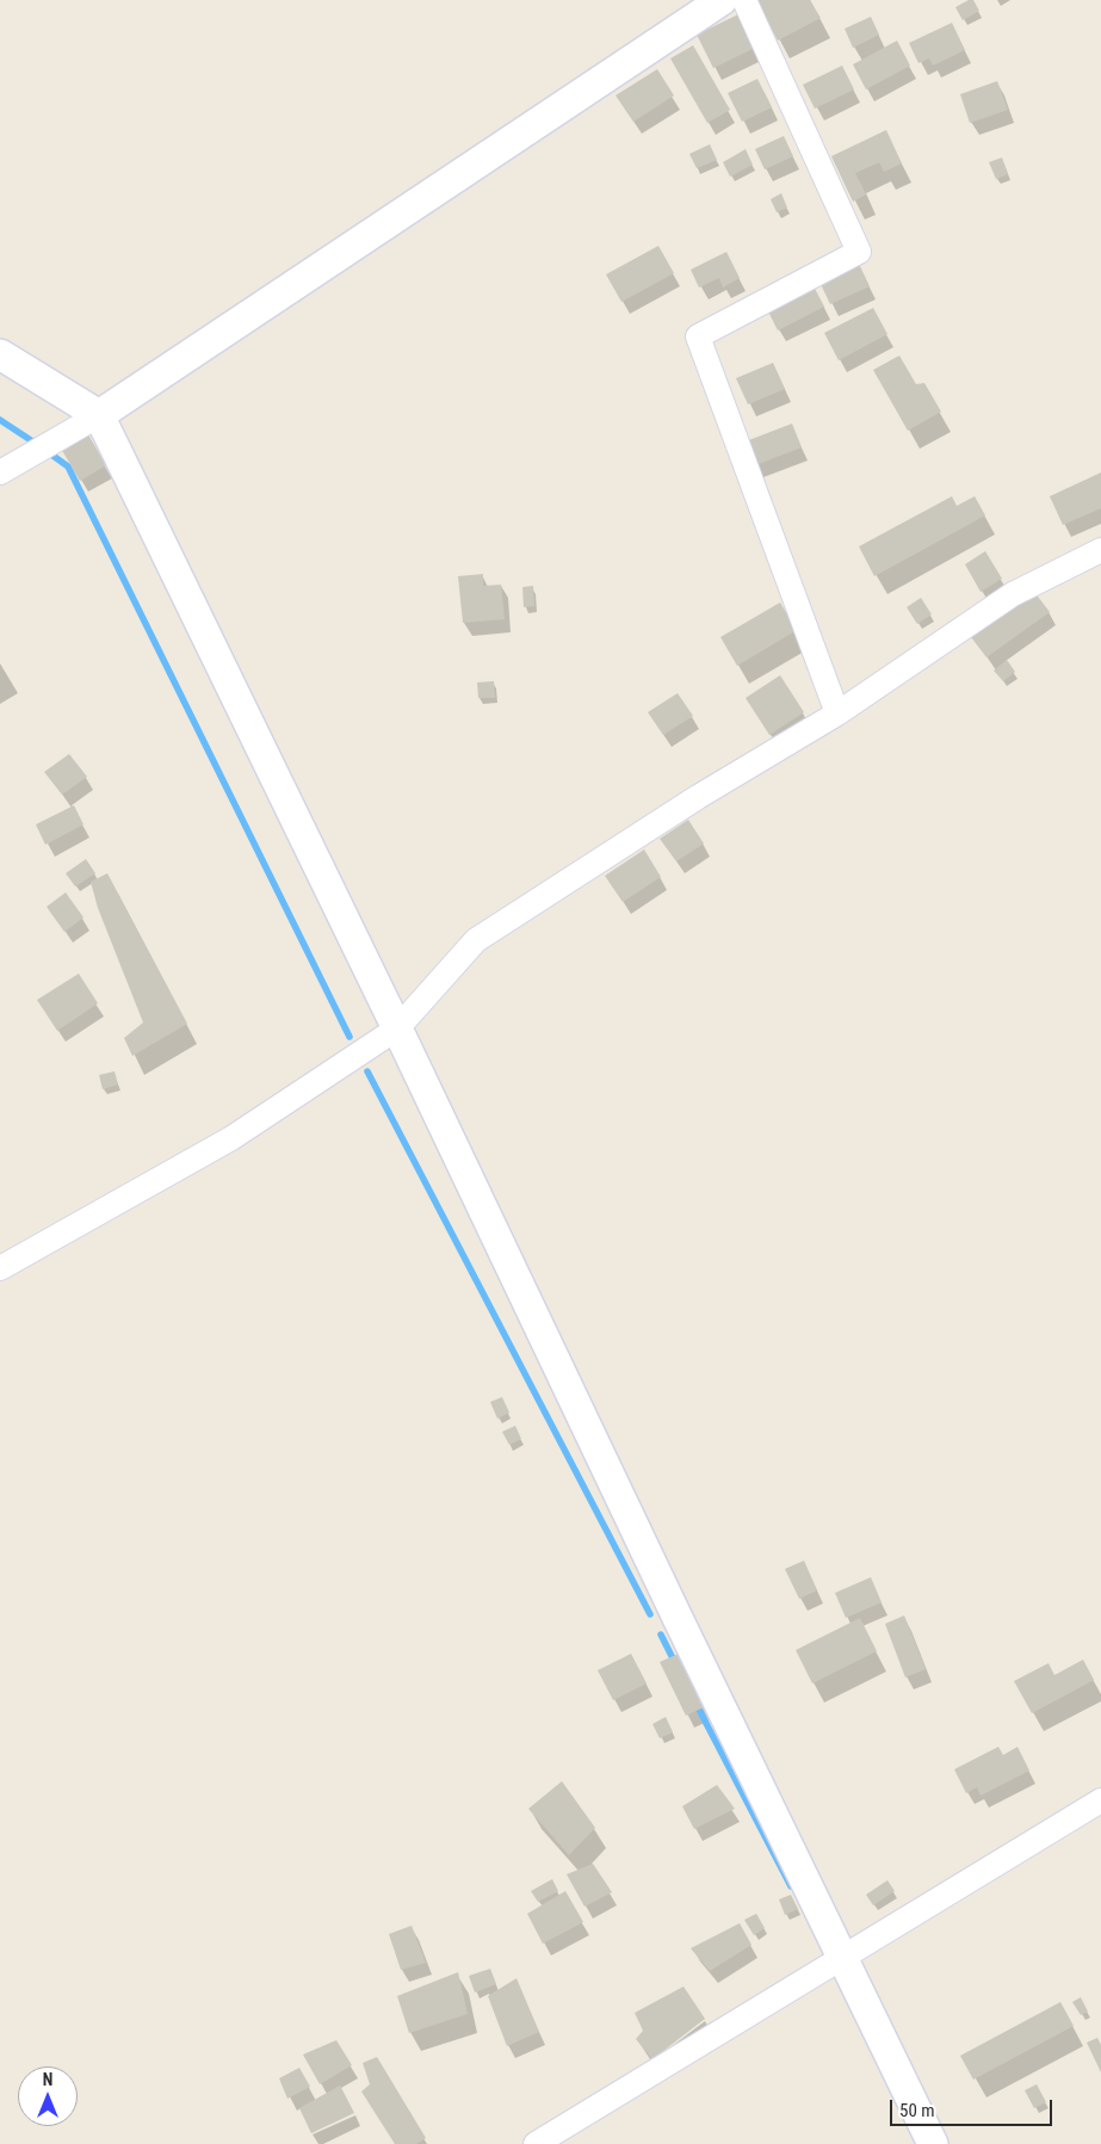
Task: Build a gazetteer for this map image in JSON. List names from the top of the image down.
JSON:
{
  "scale_bar": "50 m",
  "north": "top"
}
